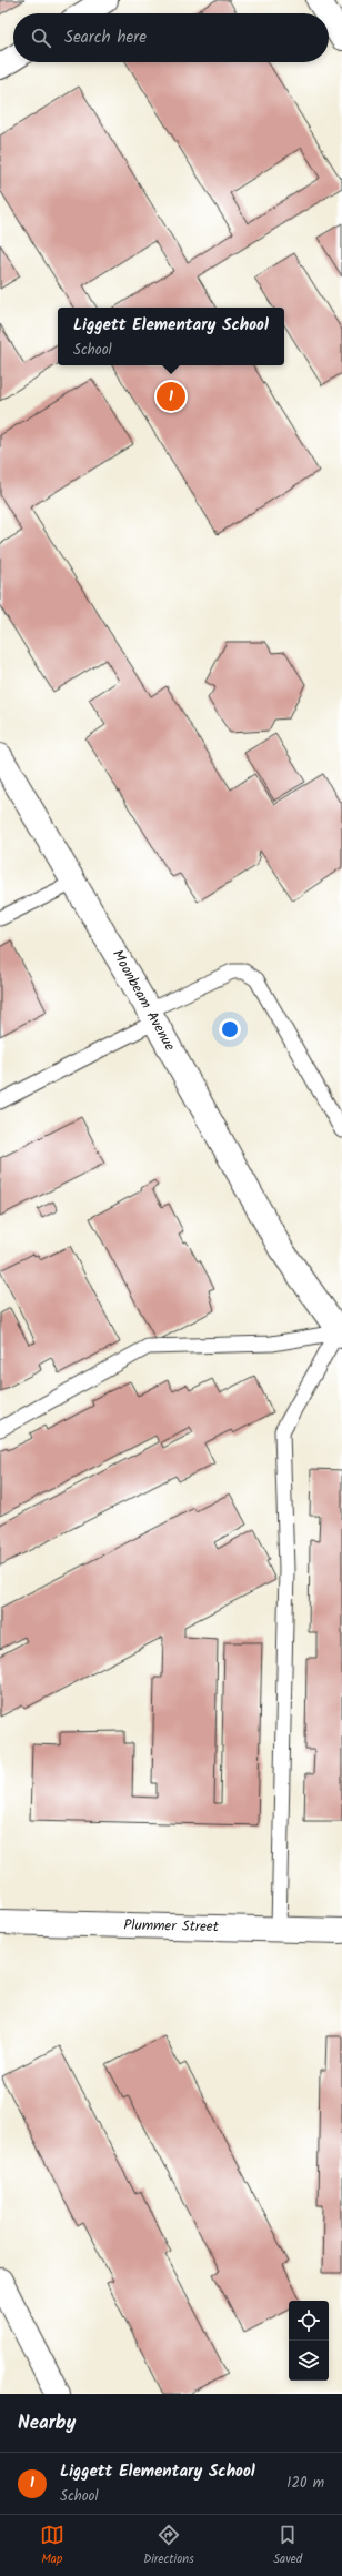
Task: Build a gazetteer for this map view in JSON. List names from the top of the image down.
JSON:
{
  "streets": {
    "street": ["Moonbeam Avenue", "Plummer Street"]
  },
  "page": {
    "search": "Search here",
    "popup": ["Liggett Elementary School", "School"],
    "pins": "1",
    "heading": "Nearby",
    "list": [
      {
        "mark": "1",
        "name": "Liggett Elementary School",
        "note": "School",
        "value": "120 m"
      }
    ],
    "nav": ["Map", "Directions", "Saved"]
  }
}
